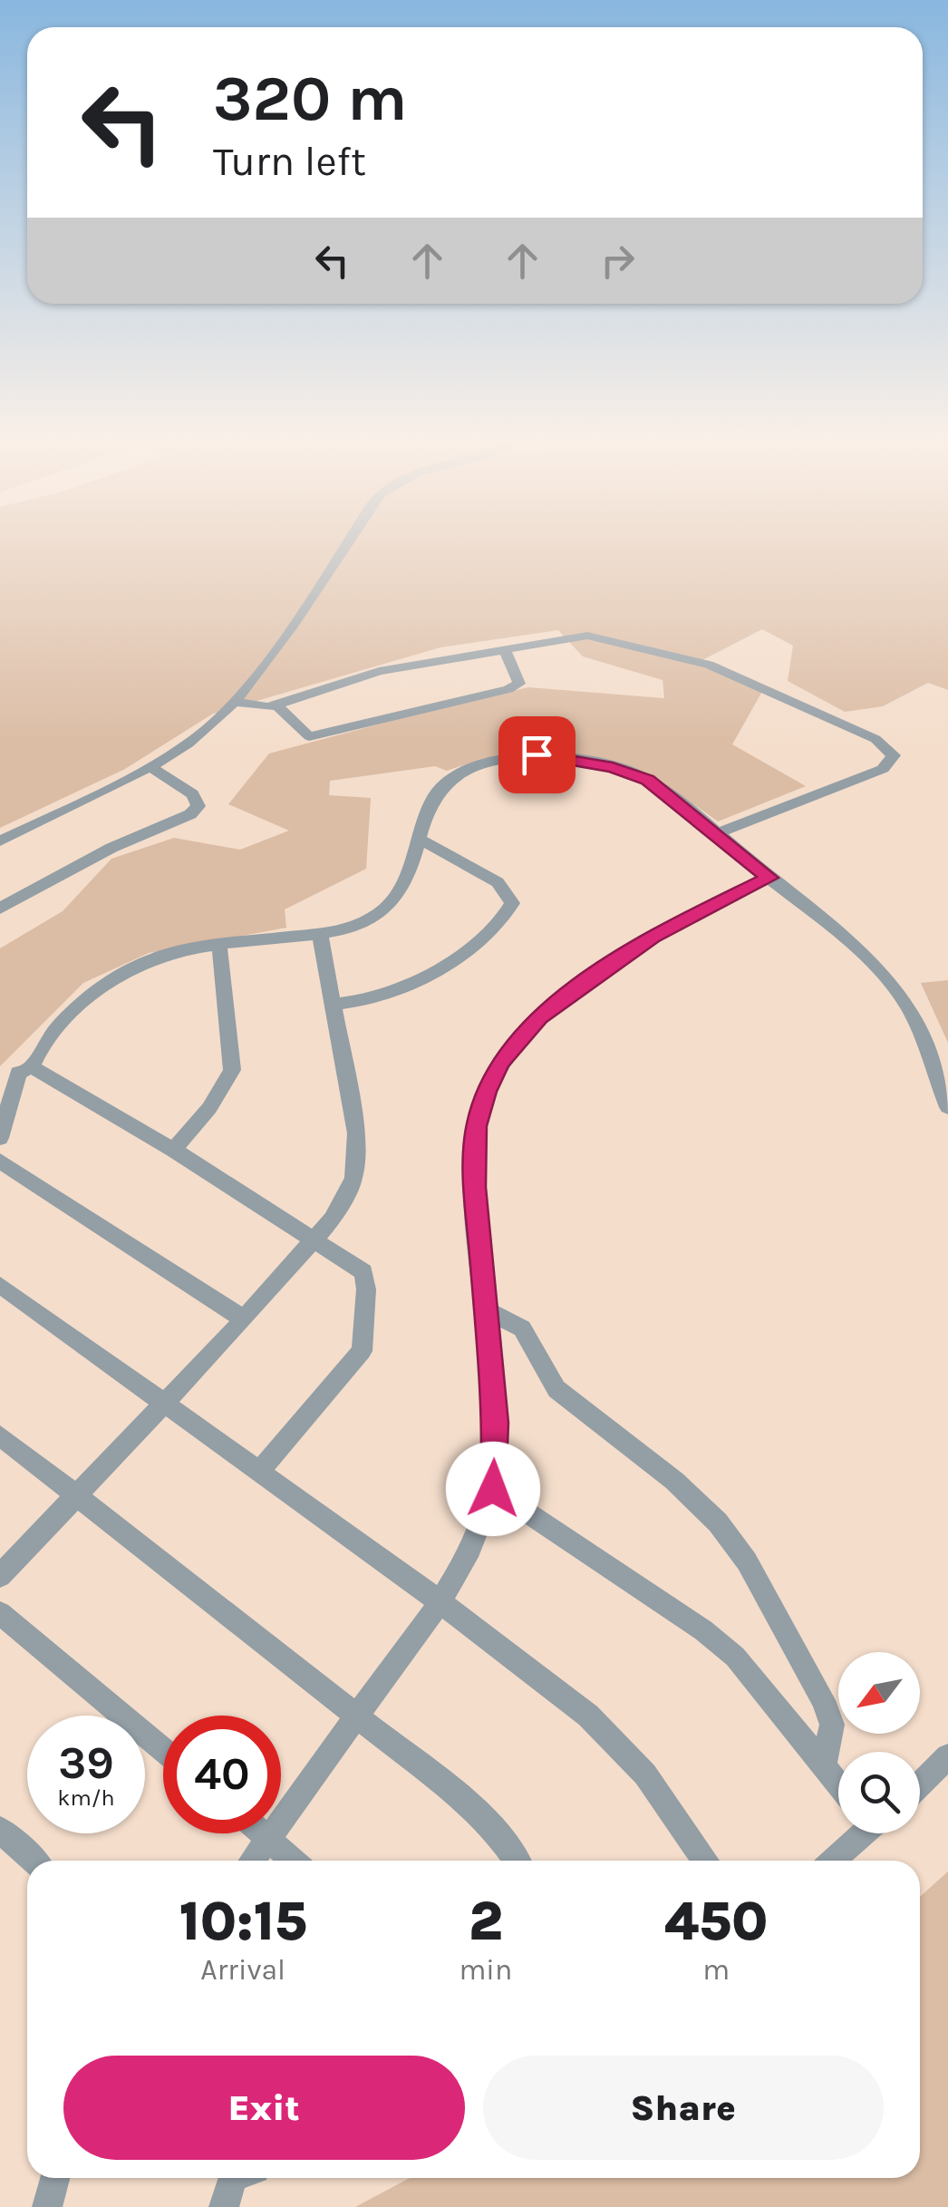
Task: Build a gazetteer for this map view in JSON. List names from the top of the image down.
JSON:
{
  "north": "bottom left",
  "page": {
    "turn": ["320 m", "Turn left"],
    "speed": "39 km/h",
    "limit": "40",
    "eta": [
      "10:15",
      "Arrival",
      "2",
      "min",
      "450",
      "m"
    ],
    "buttons": ["Exit", "Share"]
  }
}
